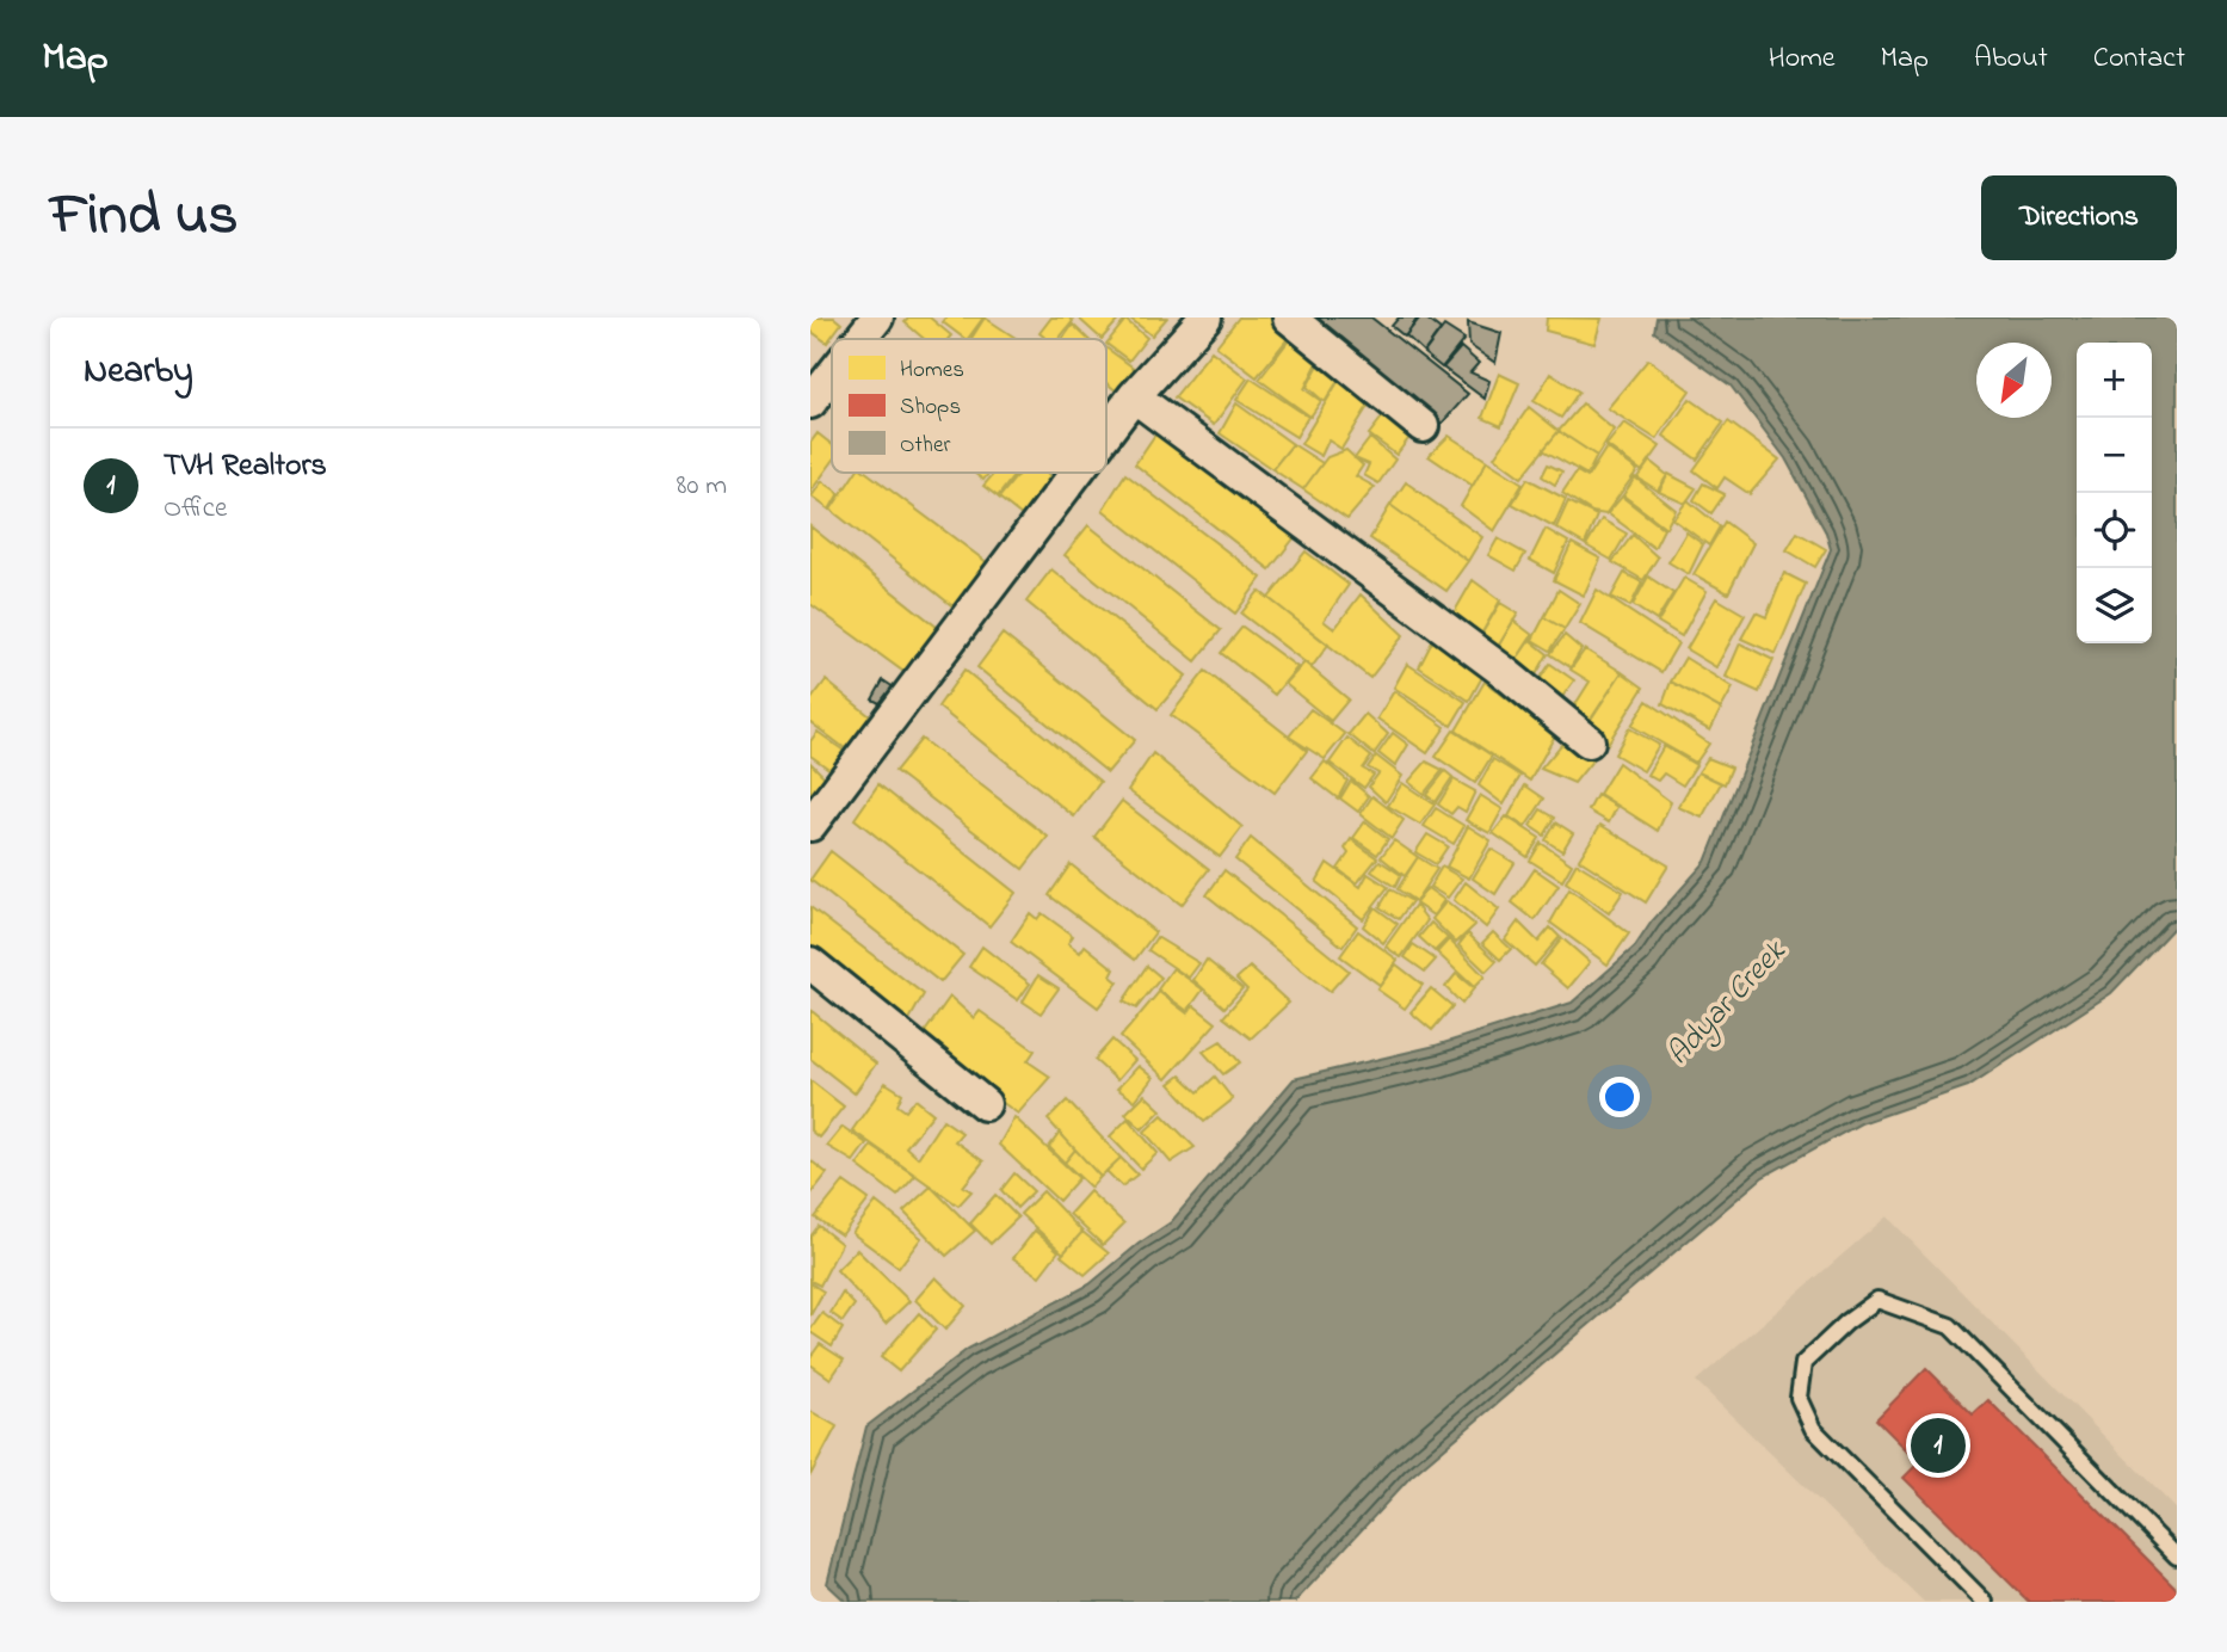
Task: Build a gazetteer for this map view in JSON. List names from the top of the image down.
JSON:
{
  "water": ["Adyar Creek"],
  "legend": ["Homes", "Shops", "Other"],
  "north": "bottom left",
  "page": {
    "header": "Map",
    "nav": [
      "Home",
      "Map",
      "About",
      "Contact"
    ],
    "title": "Find us",
    "buttons": "Directions",
    "heading": "Nearby",
    "map_buttons": ["+", "−"],
    "list": [
      {
        "mark": "1",
        "name": "TVH Realtors",
        "note": "Office",
        "value": "80 m"
      }
    ],
    "pins": "1"
  }
}
